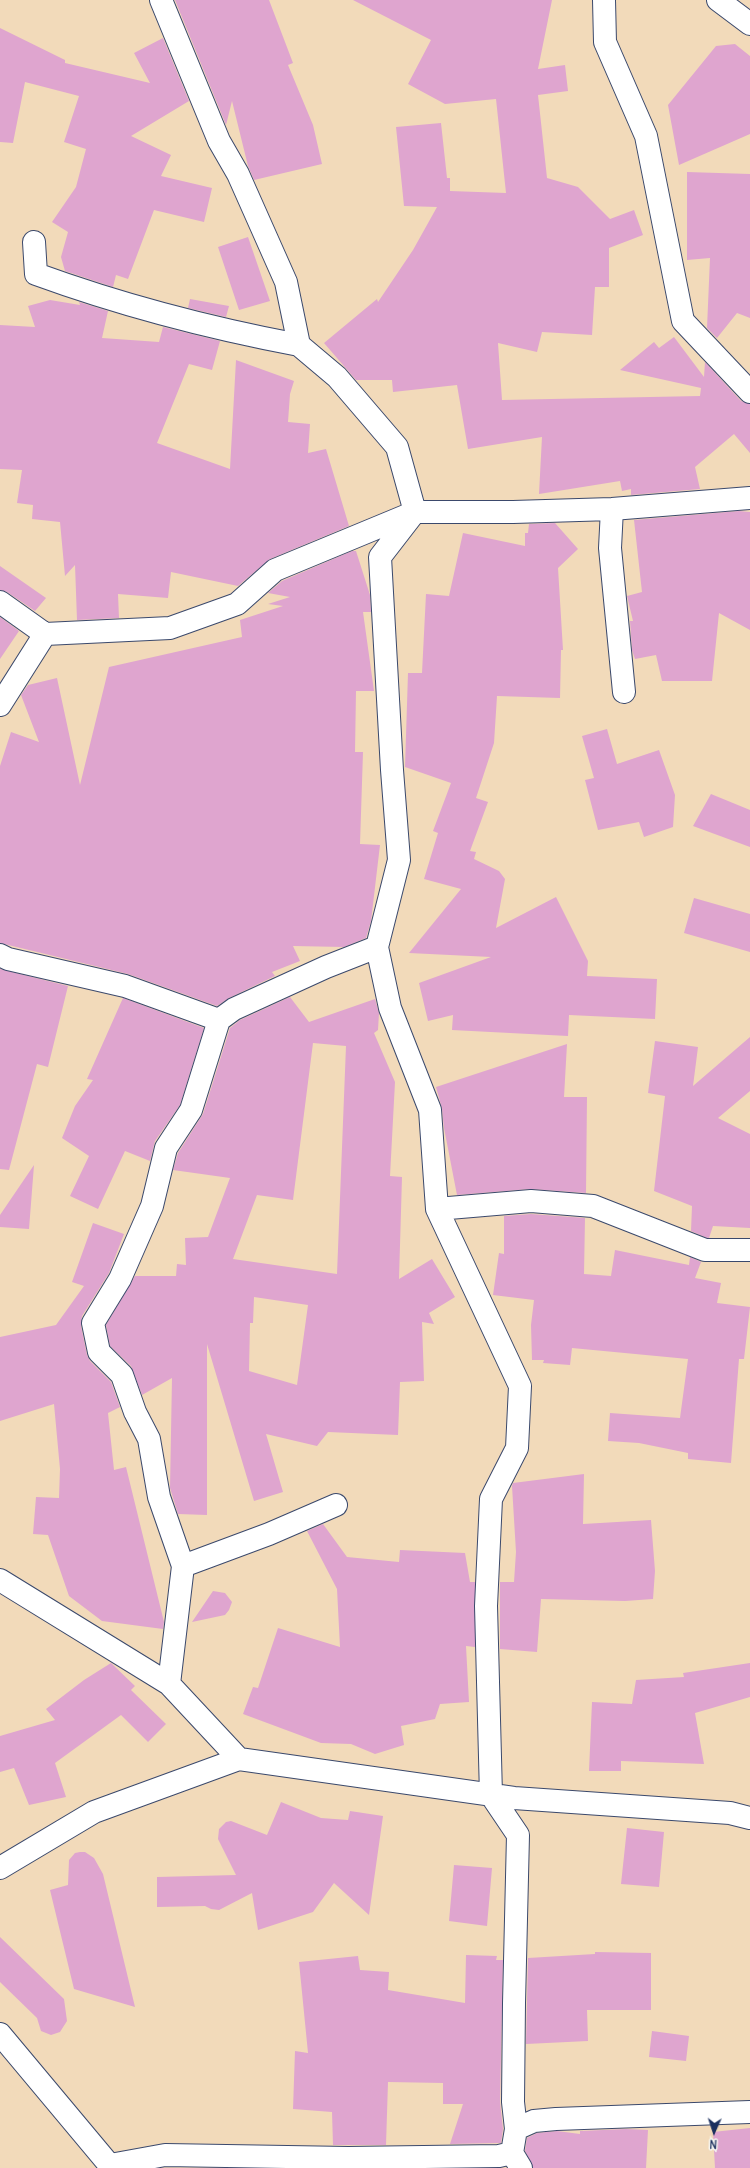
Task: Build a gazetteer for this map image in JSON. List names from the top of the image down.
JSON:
{
  "north": "bottom"
}
